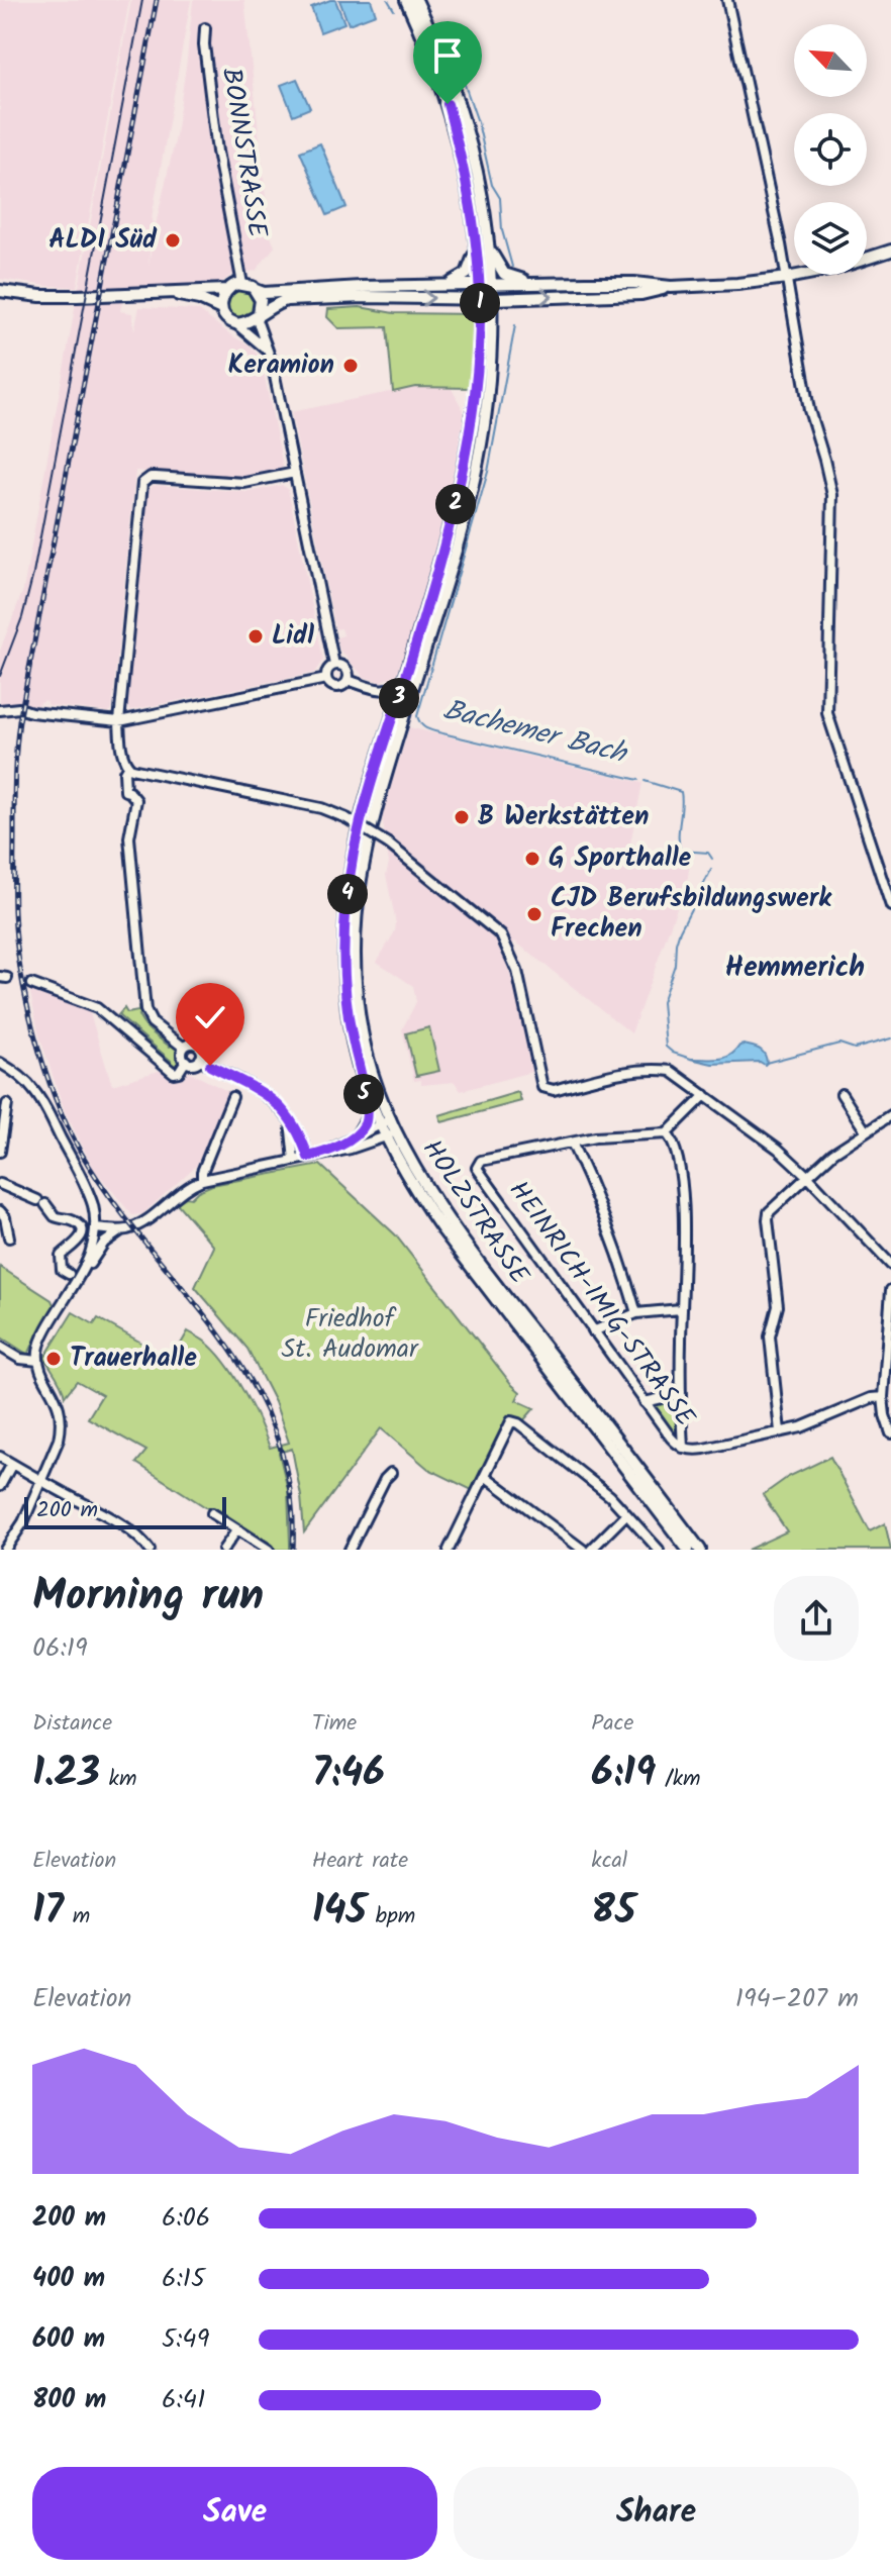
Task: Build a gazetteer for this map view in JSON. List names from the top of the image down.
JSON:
{
  "streets": {
    "main road": ["HOLZSTRASSE"],
    "street": ["BONNSTRASSE", "HEINRICH-IMIG-STRASSE"]
  },
  "districts": ["Hemmerich"],
  "water": ["Bachemer Bach"],
  "parks": ["Friedhof St. Audomar"],
  "places": [
    "ALDI Süd",
    "Keramion",
    "Lidl",
    "B Werkstätten",
    "G Sporthalle",
    "CJD Berufsbildungswerk Frechen",
    "Trauerhalle"
  ],
  "scale_bar": "200 m",
  "north": "top left",
  "page": {
    "pins": [
      "1",
      "2",
      "3",
      "4",
      "5"
    ],
    "scale": "200 m",
    "heading": ["Morning run", "06:19"],
    "stats": [
      ["Distance", "1.23 km"],
      ["Time", "7:46"],
      ["Pace", "6:19 /km"],
      ["Elevation", "17 m"],
      ["Heart rate", "145 bpm"],
      ["kcal", "85"]
    ],
    "chart": ["Elevation", "194–207 m"],
    "list": [
      {
        "name": "200 m",
        "note": "6:06"
      },
      {
        "name": "400 m",
        "note": "6:15"
      },
      {
        "name": "600 m",
        "note": "5:49"
      },
      {
        "name": "800 m",
        "note": "6:41"
      }
    ],
    "buttons": ["Save", "Share"]
  }
}
